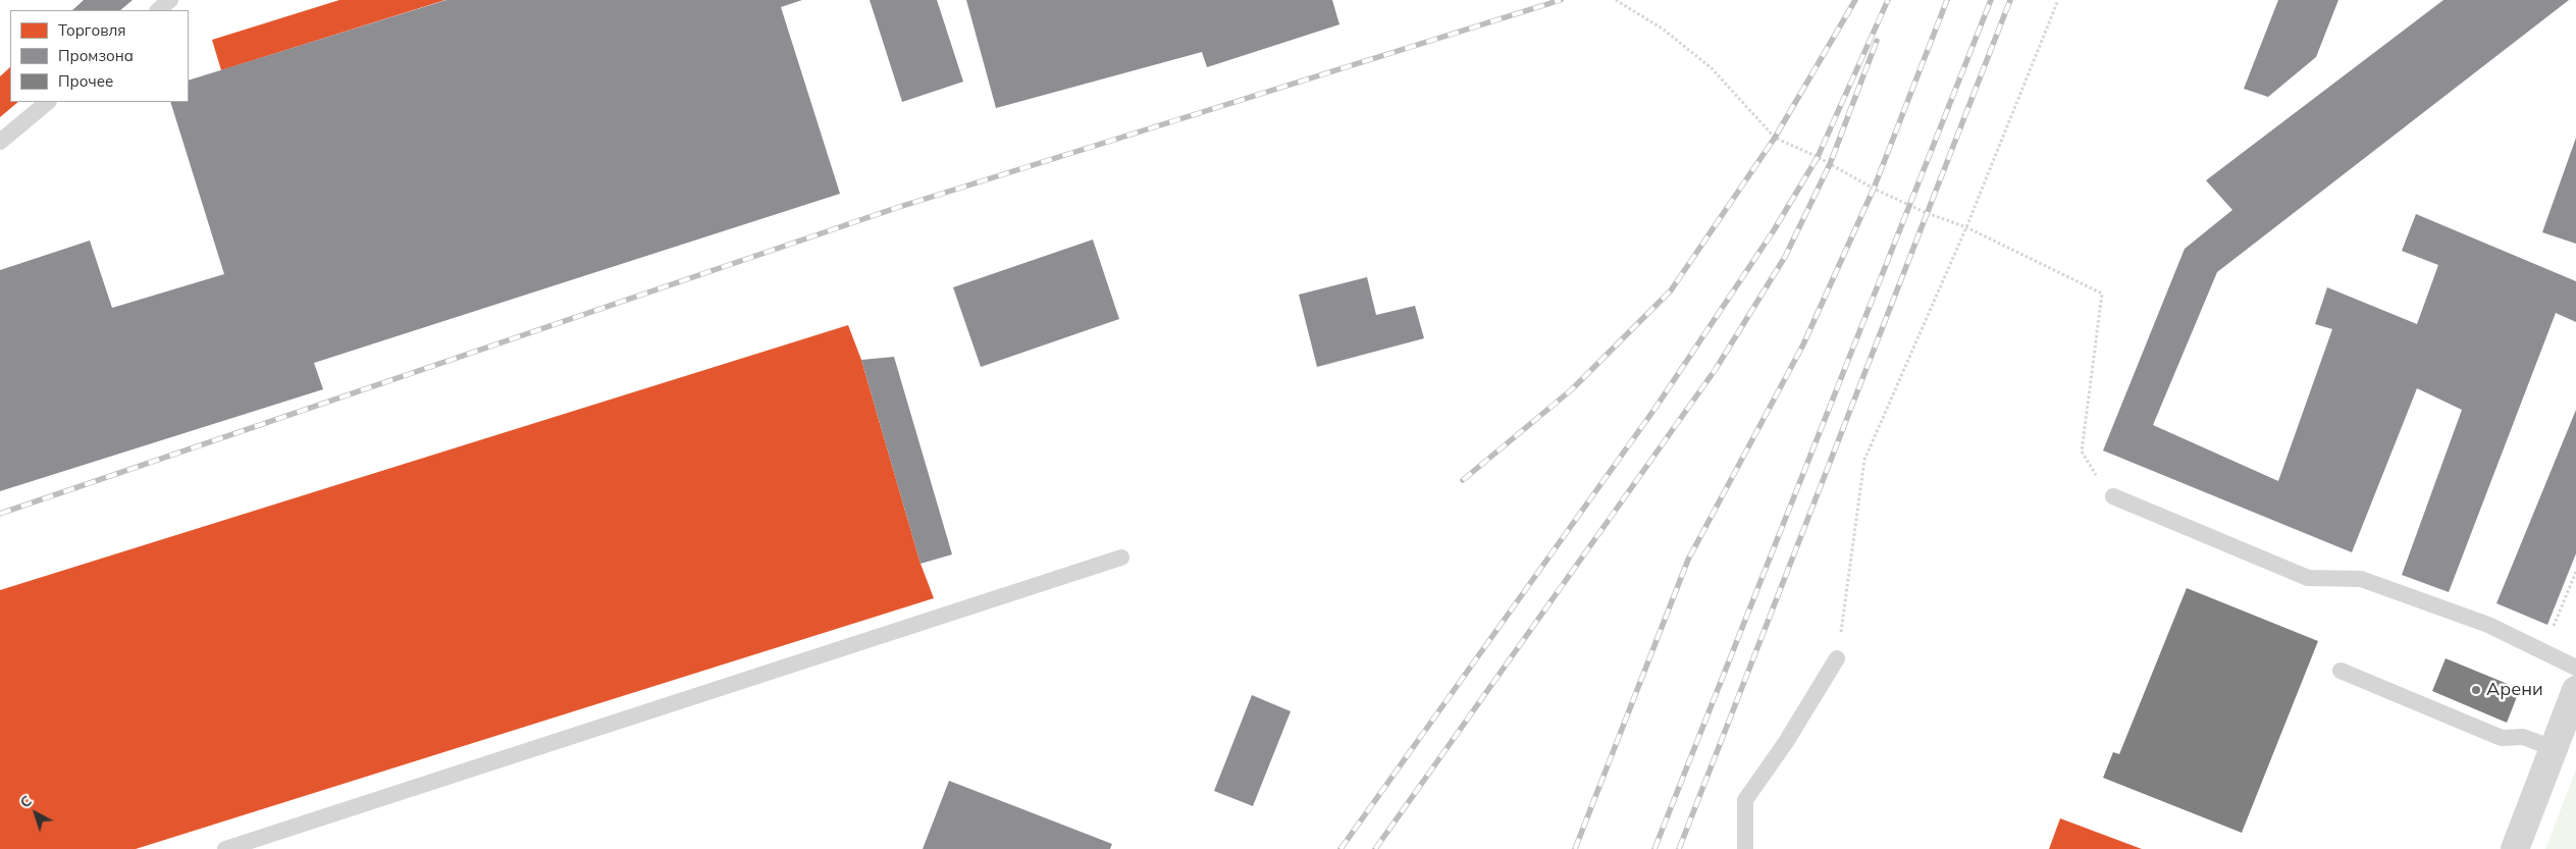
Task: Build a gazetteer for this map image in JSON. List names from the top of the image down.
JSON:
{
  "places": ["Арени"],
  "legend": ["Торговля", "Промзона", "Прочее"],
  "north": "top left"
}
